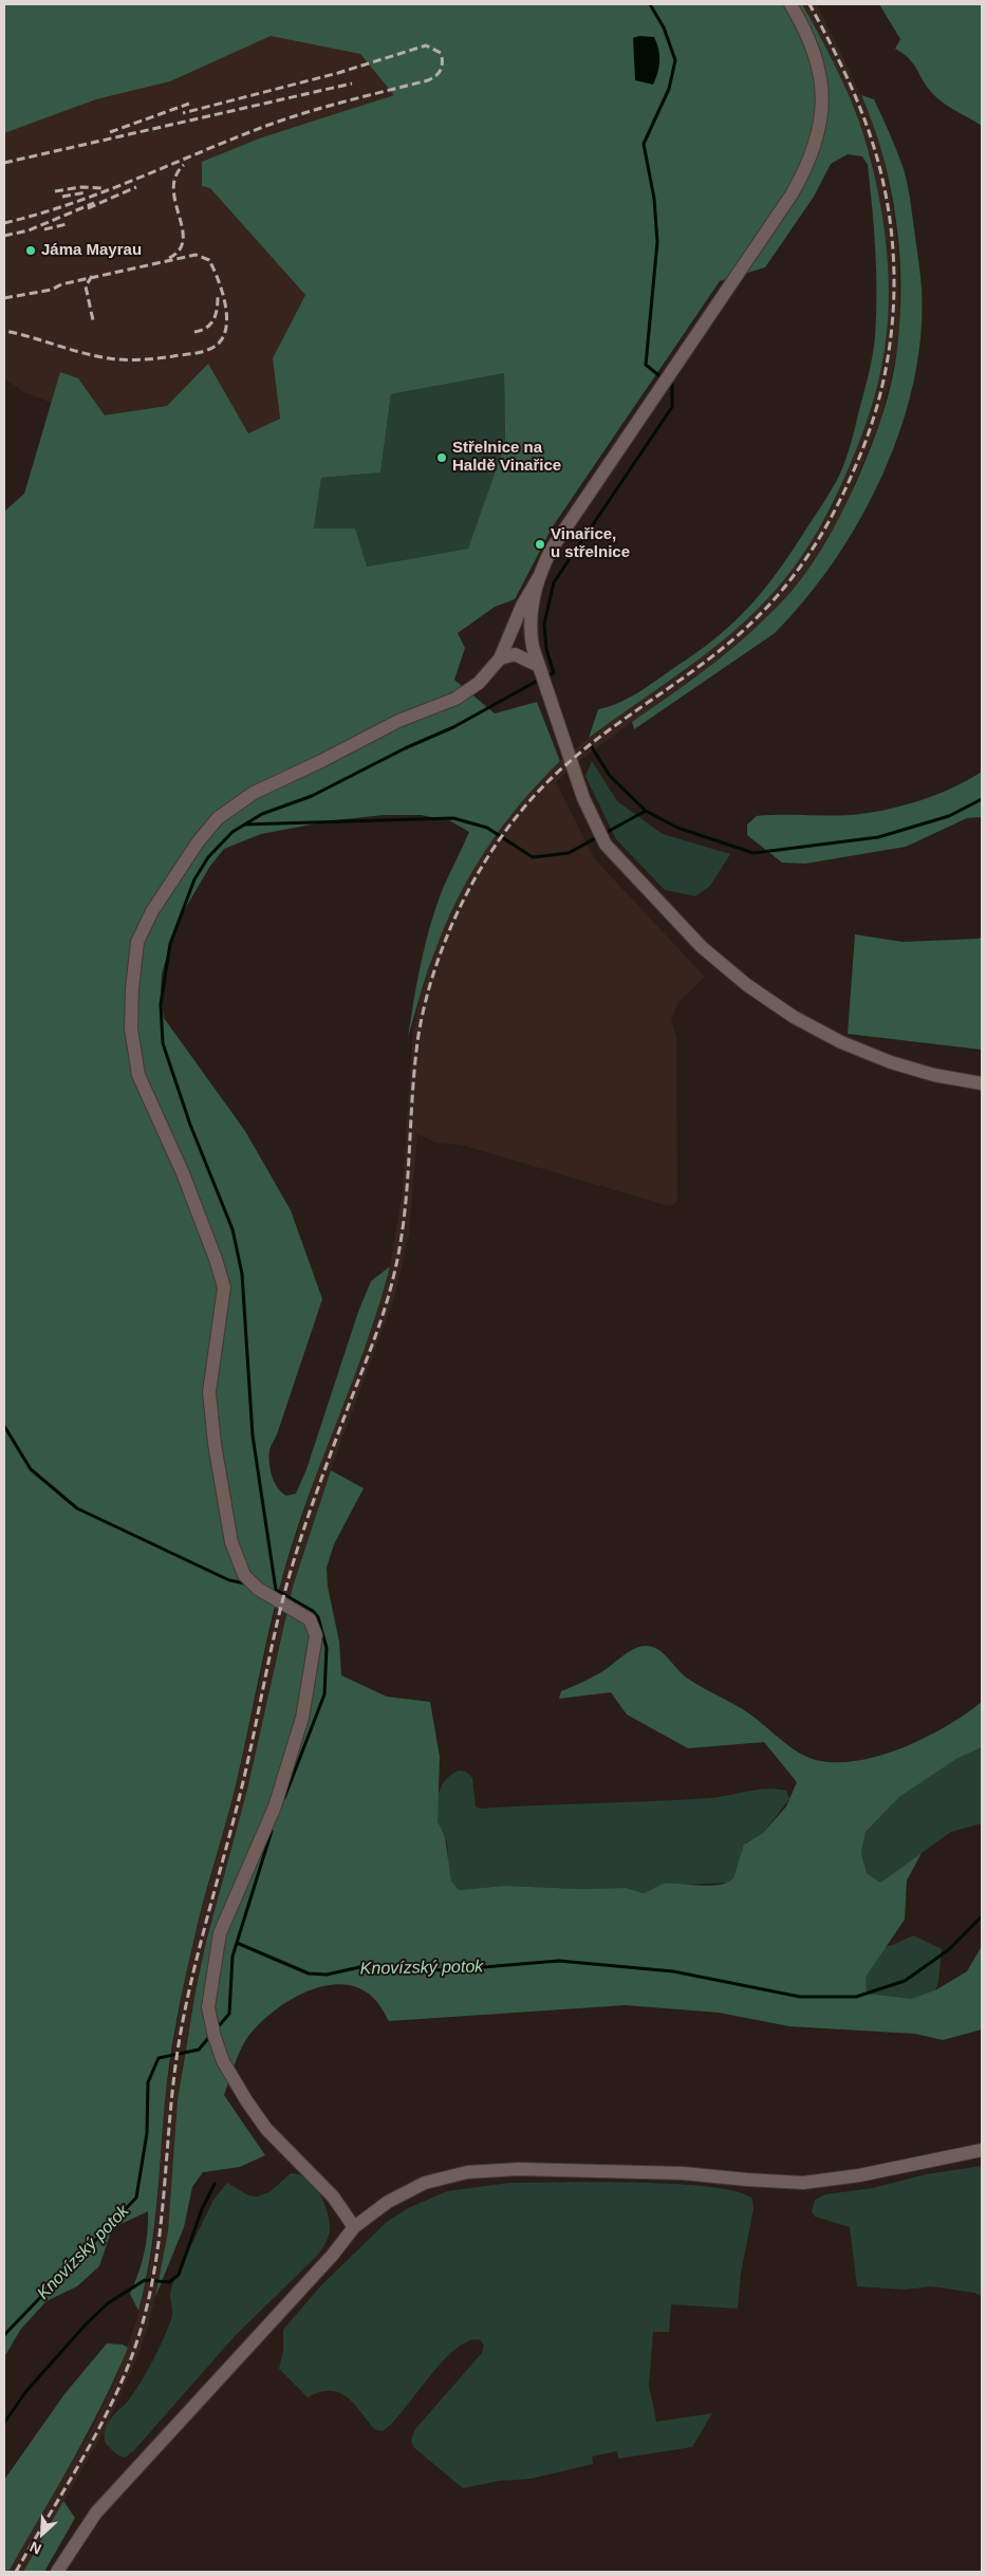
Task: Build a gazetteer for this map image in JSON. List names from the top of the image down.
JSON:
{
  "water": ["Knovízský potok"],
  "places": ["Jáma Mayrau", "Střelnice na Haldě Vinařice", "Vinařice, u střelnice"],
  "north": "bottom left"
}
